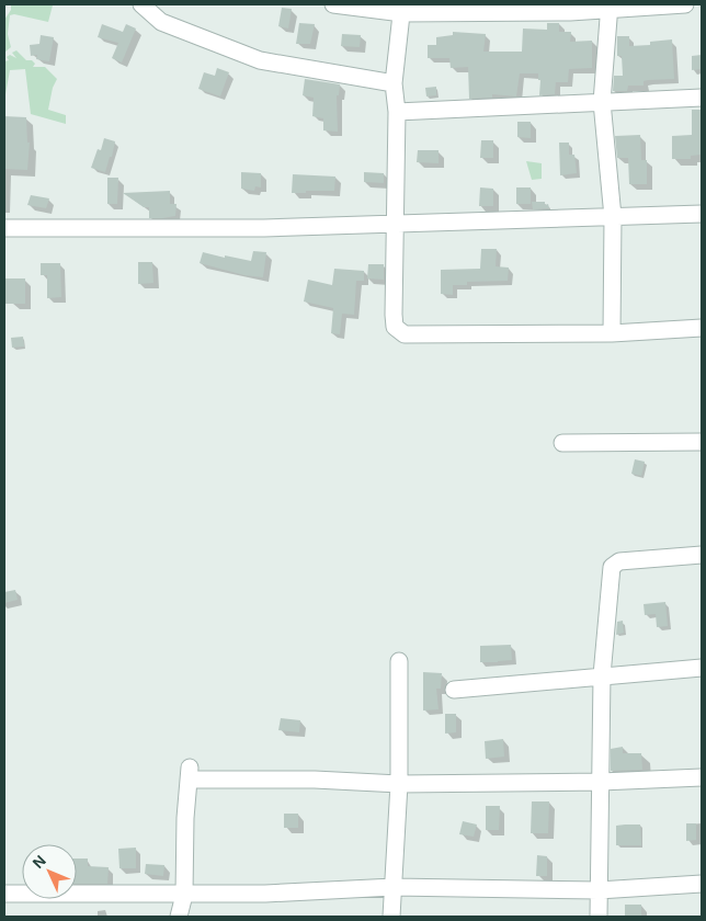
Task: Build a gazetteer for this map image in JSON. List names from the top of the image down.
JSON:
{
  "north": "top left"
}
